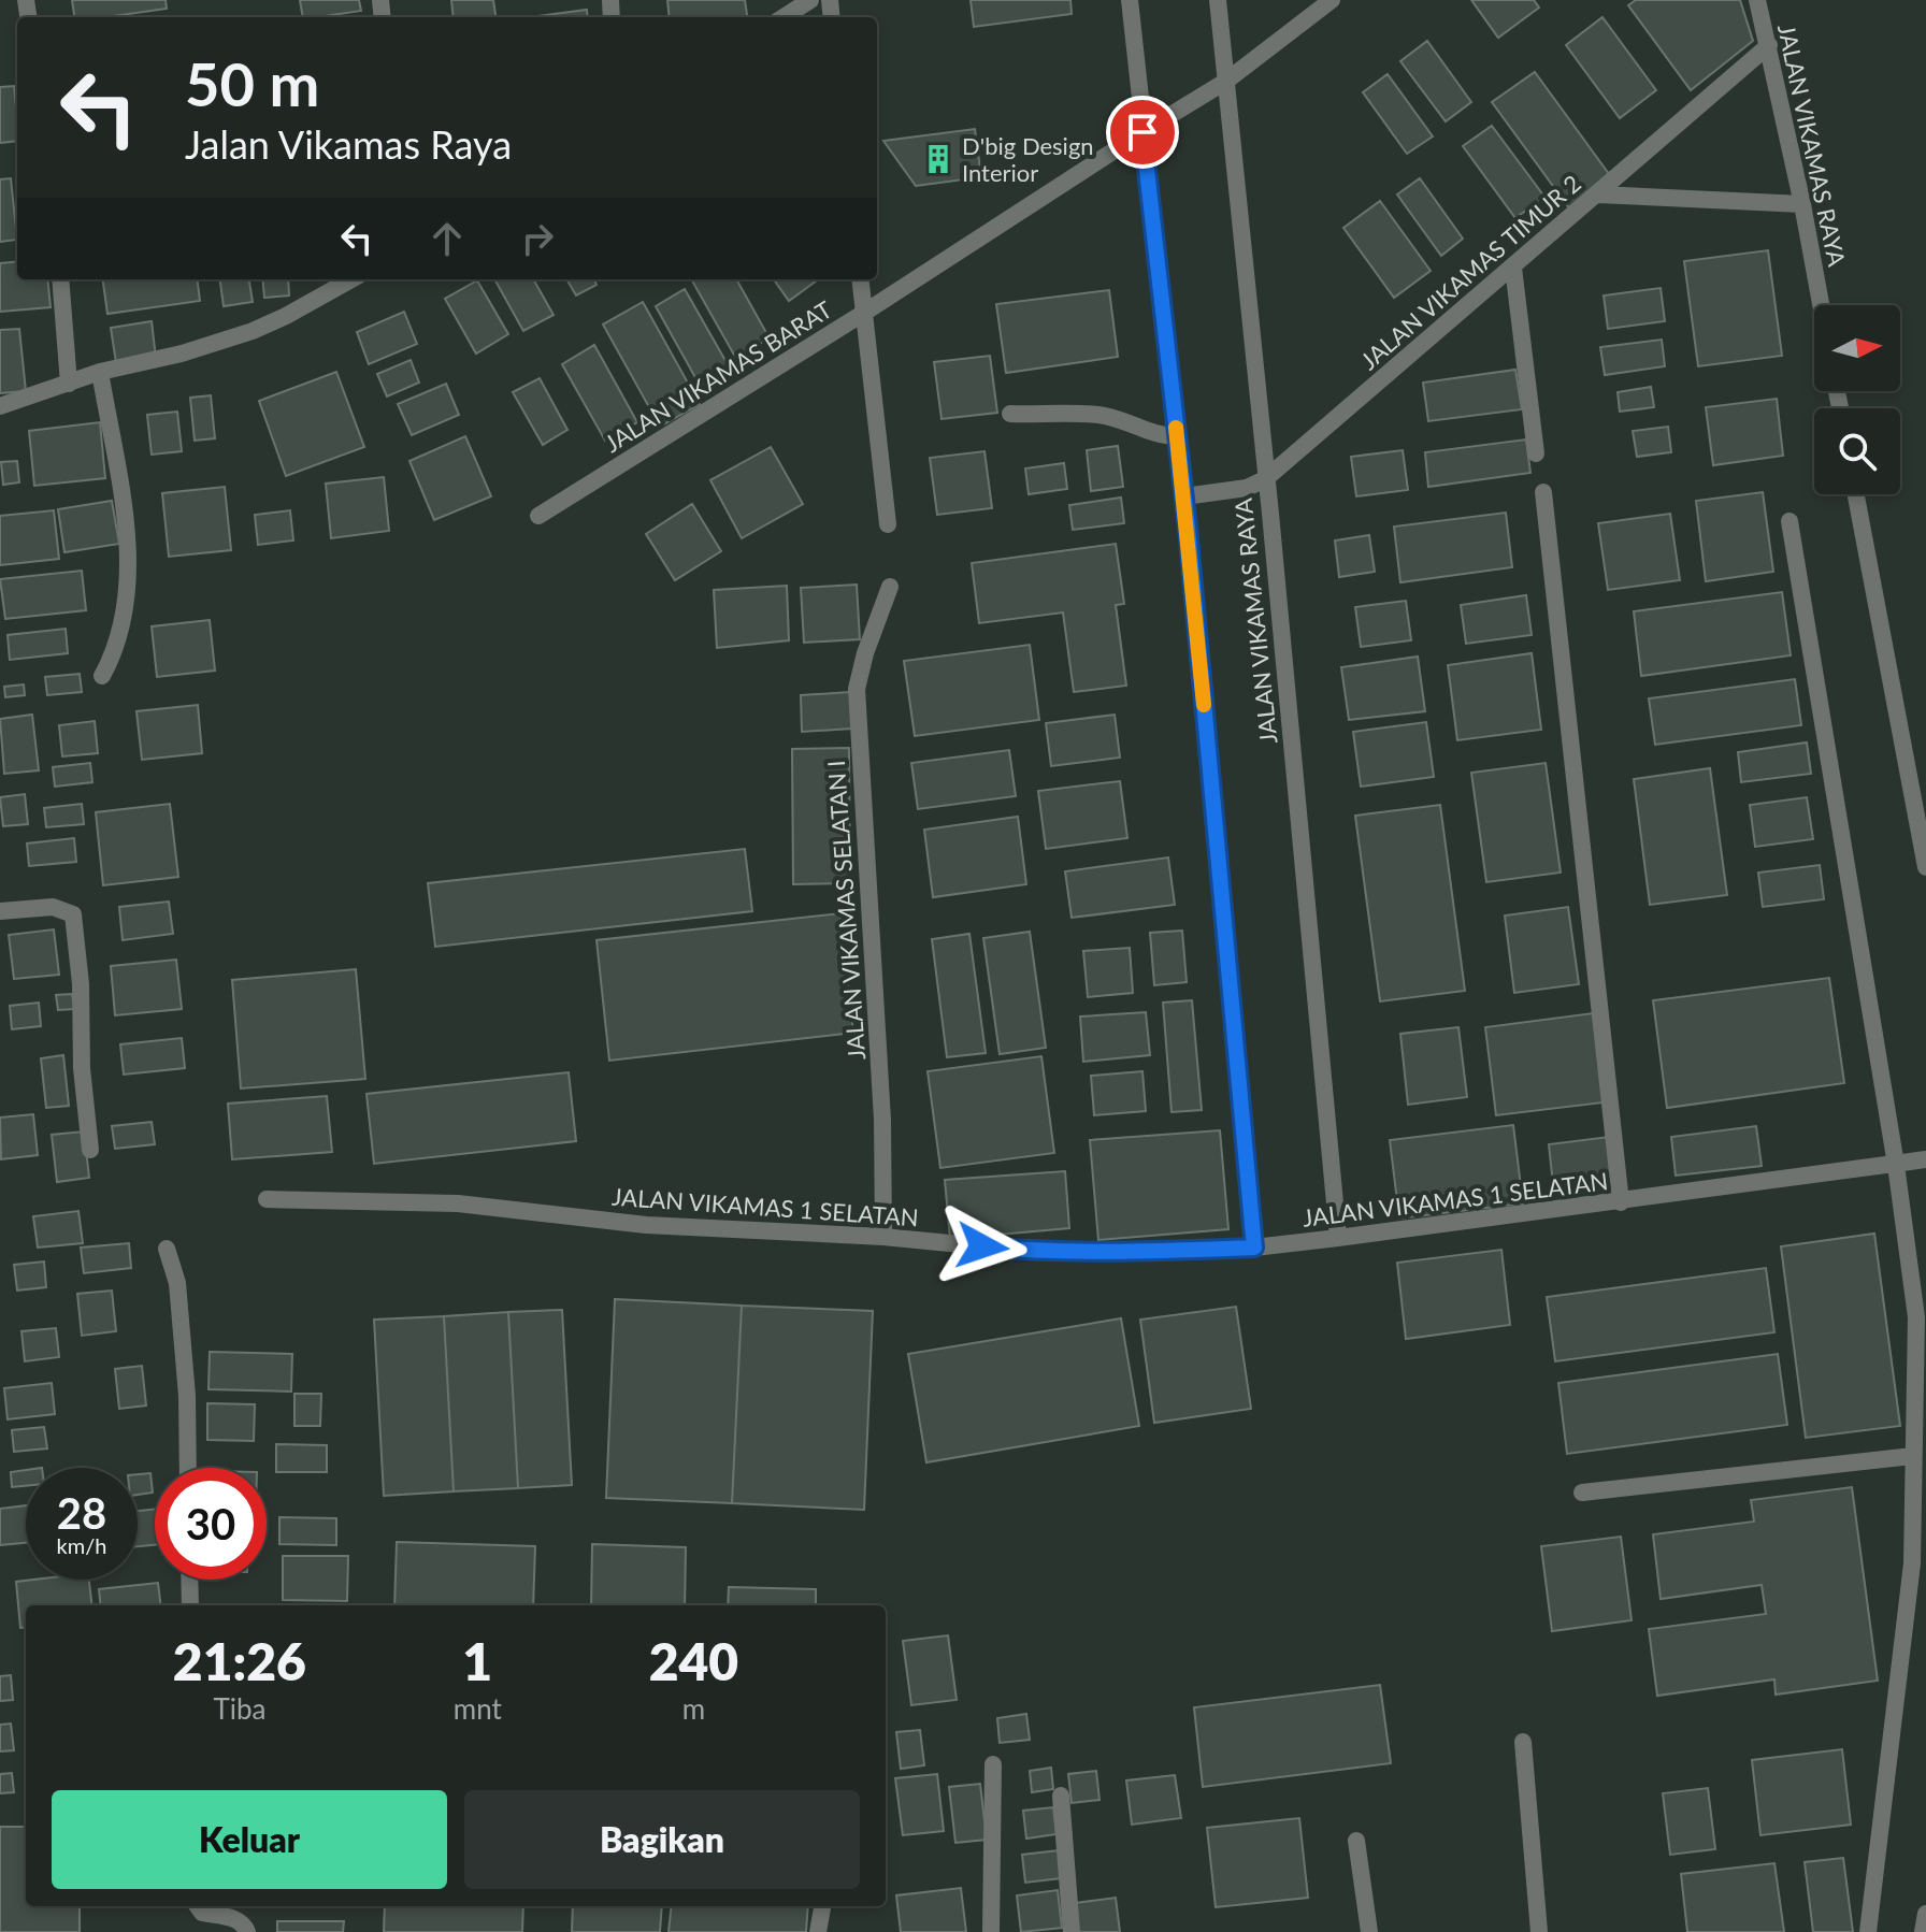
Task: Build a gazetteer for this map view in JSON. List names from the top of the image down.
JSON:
{
  "streets": {
    "street": [
      "JALAN VIKAMAS RAYA",
      "JALAN VIKAMAS TIMUR 2",
      "JALAN VIKAMAS BARAT",
      "JALAN VIKAMAS SELATAN I",
      "JALAN VIKAMAS 1 SELATAN"
    ]
  },
  "crossings": [
    ["JALAN VIKAMAS RAYA", "JALAN VIKAMAS TIMUR 2"],
    ["JALAN VIKAMAS RAYA", "JALAN VIKAMAS BARAT"],
    ["JALAN VIKAMAS RAYA", "JALAN VIKAMAS 1 SELATAN"],
    ["JALAN VIKAMAS SELATAN I", "JALAN VIKAMAS 1 SELATAN"]
  ],
  "places": {
    "building": ["D'big Design Interior"]
  },
  "north": "right",
  "page": {
    "turn": ["50 m", "Jalan Vikamas Raya"],
    "speed": "28 km/h",
    "limit": "30",
    "eta": [
      "21:26",
      "Tiba",
      "1",
      "mnt",
      "240",
      "m"
    ],
    "buttons": ["Keluar", "Bagikan"]
  }
}
